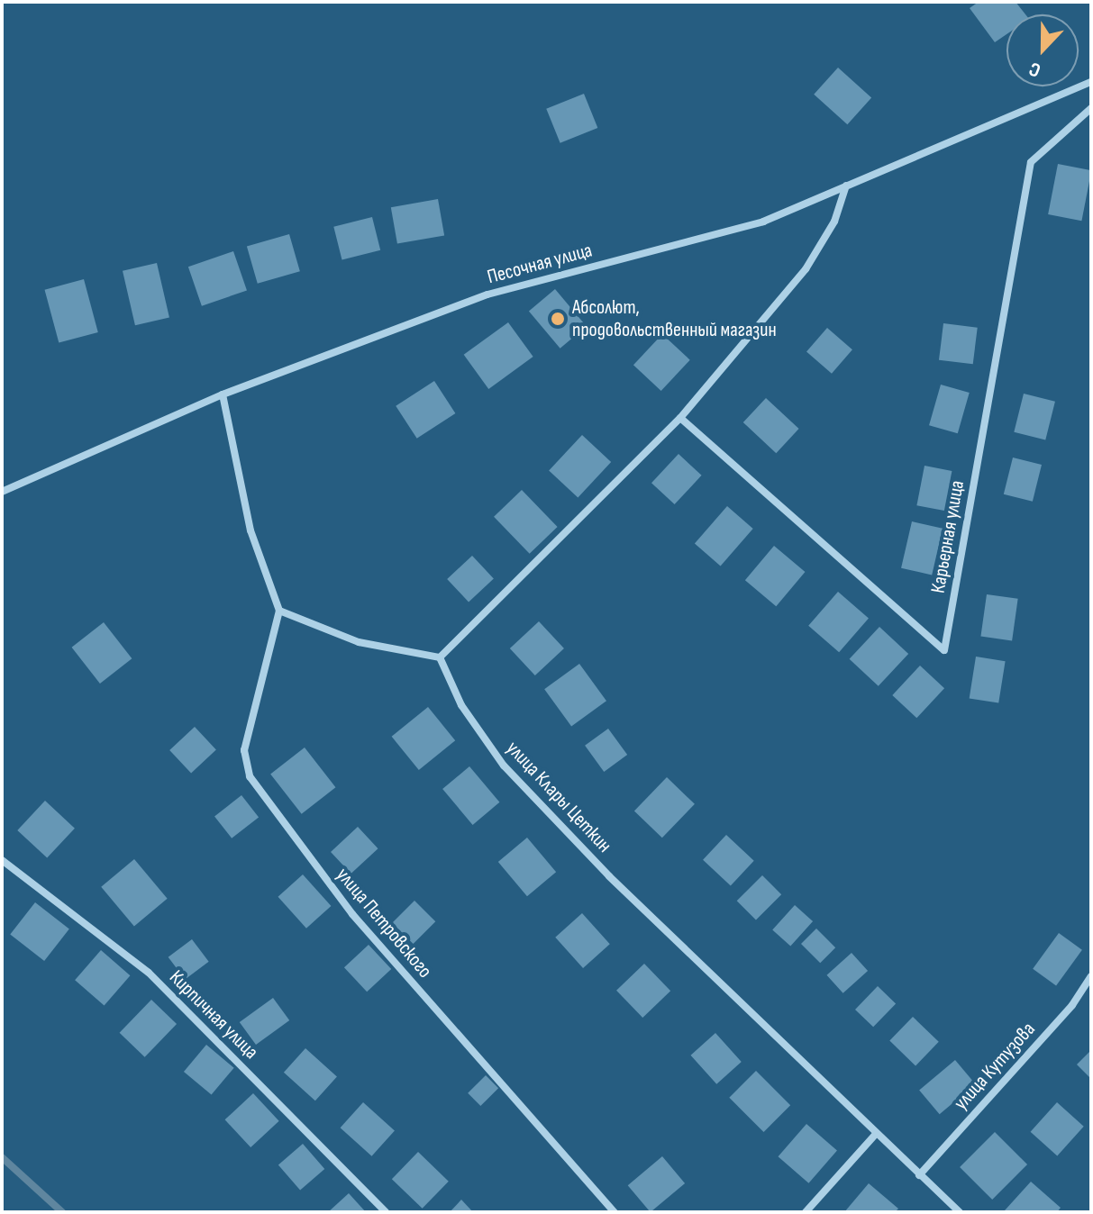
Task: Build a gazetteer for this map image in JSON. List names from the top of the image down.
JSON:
{
  "streets": {
    "street": [
      "Песочная улица",
      "Карьерная улица",
      "улица Клары Цеткин",
      "улица Петровского",
      "Кирпичная улица",
      "улица Кутузова"
    ]
  },
  "crossings": [
    ["улица Клары Цеткин", "улица Кутузова"]
  ],
  "places": ["Абсолют, продовольственный магазин"],
  "north": "bottom"
}
